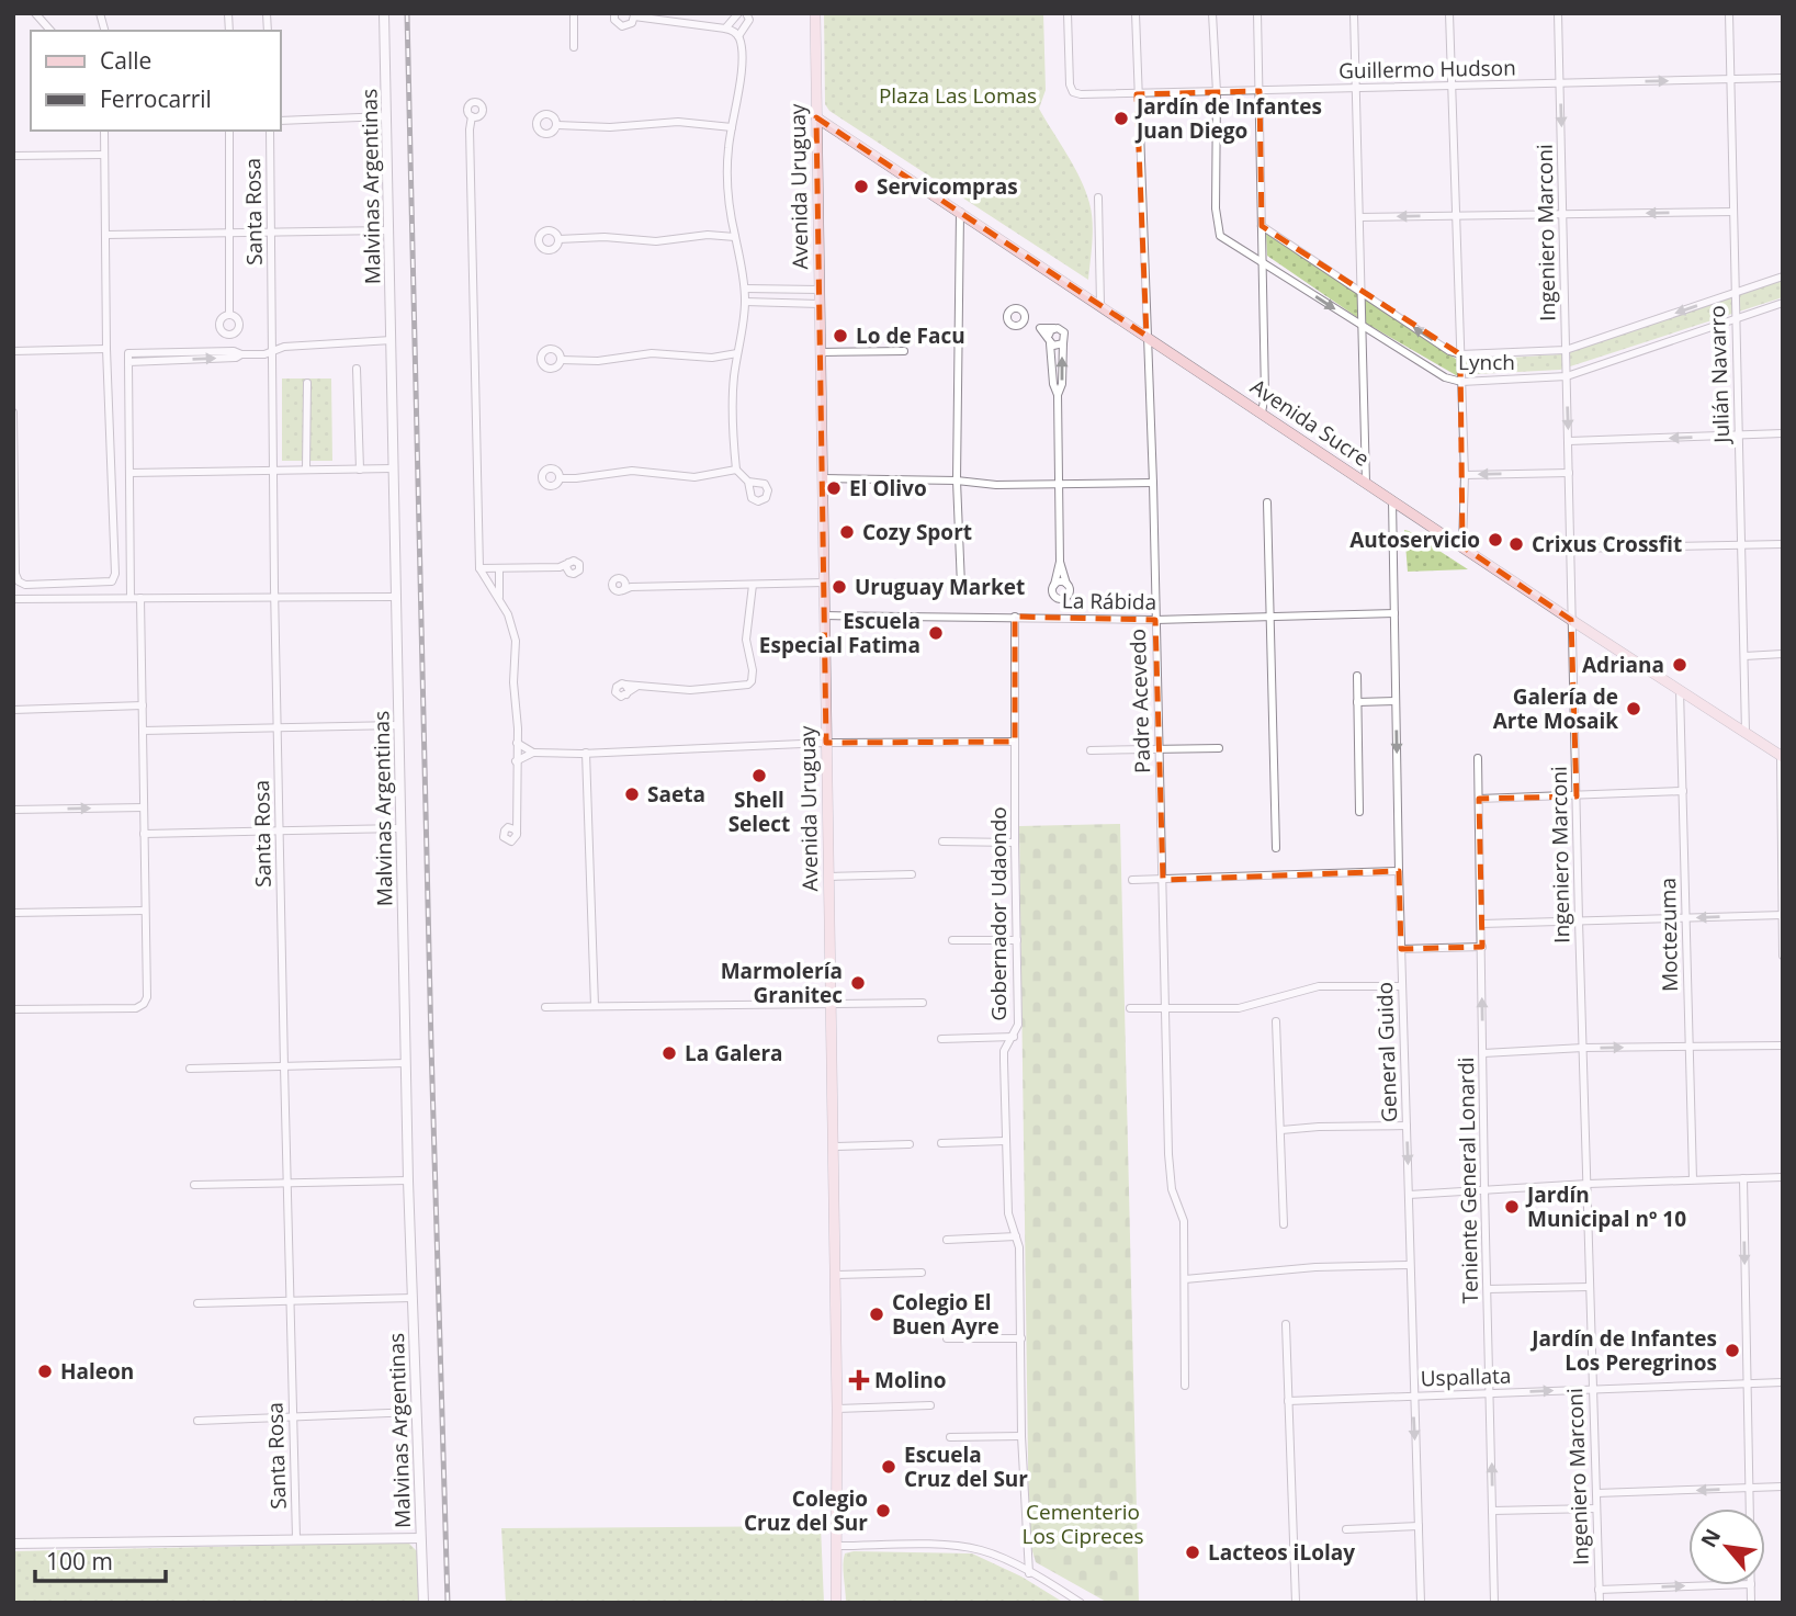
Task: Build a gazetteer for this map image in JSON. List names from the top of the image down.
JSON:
{
  "streets": {
    "main road": ["Avenida Uruguay", "Avenida Sucre"],
    "street": [
      "Guillermo Hudson",
      "Malvinas Argentinas",
      "Santa Rosa",
      "Ingeniero Marconi",
      "Lynch",
      "Julián Navarro",
      "La Rábida",
      "Padre Acevedo",
      "Gobernador Udaondo",
      "Moctezuma",
      "General Guido",
      "Teniente General Lonardi",
      "Uspallata"
    ]
  },
  "crossings": [
    ["Guillermo Hudson", "Ingeniero Marconi"],
    ["Guillermo Hudson", "Lynch"],
    ["Guillermo Hudson", "Julián Navarro"],
    ["Guillermo Hudson", "Padre Acevedo"],
    ["Avenida Uruguay", "Avenida Sucre"],
    ["Avenida Uruguay", "La Rábida"],
    ["Ingeniero Marconi", "Lynch"],
    ["Ingeniero Marconi", "Avenida Sucre"],
    ["Ingeniero Marconi", "Uspallata"],
    ["Lynch", "Julián Navarro"],
    ["Julián Navarro", "Avenida Sucre"],
    ["Avenida Sucre", "Padre Acevedo"],
    ["Avenida Sucre", "Moctezuma"],
    ["Avenida Sucre", "General Guido"],
    ["La Rábida", "Padre Acevedo"],
    ["La Rábida", "Gobernador Udaondo"],
    ["La Rábida", "General Guido"],
    ["General Guido", "Uspallata"],
    ["Teniente General Lonardi", "Uspallata"]
  ],
  "parks": ["Plaza Las Lomas", "Cementerio Los Cipreces"],
  "places": {
    "other": [
      "Jardín de Infantes Juan Diego",
      "Servicompras",
      "Lo de Facu",
      "El Olivo",
      "Cozy Sport",
      "Autoservicio",
      "Crixus Crossfit",
      "Uruguay Market",
      "Escuela Especial Fatima",
      "Adriana",
      "Galería de Arte Mosaik",
      "Shell Select",
      "Saeta",
      "Marmolería Granitec",
      "La Galera",
      "Jardín Municipal nº 10",
      "Colegio El Buen Ayre",
      "Jardín de Infantes Los Peregrinos",
      "Haleon",
      "Escuela Cruz del Sur",
      "Colegio Cruz del Sur",
      "Lacteos iLolay"
    ],
    "health": ["Molino"]
  },
  "legend": ["Calle", "Ferrocarril"],
  "scale_bar": "100 m",
  "north": "top left"
}
